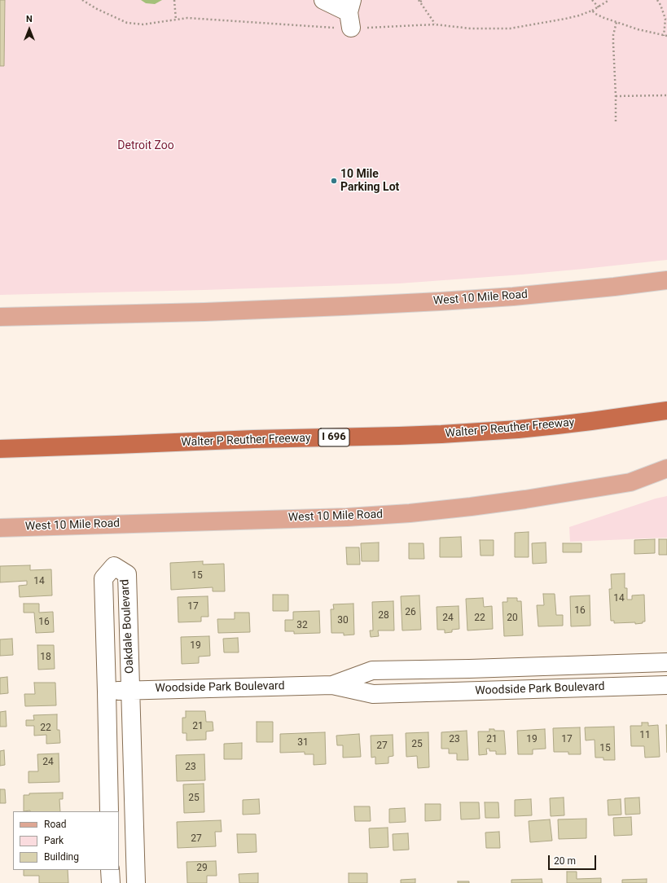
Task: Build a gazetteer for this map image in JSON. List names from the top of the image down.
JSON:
{
  "streets": {
    "highway": ["Walter P Reuther Freeway", "I 696"],
    "main road": ["West 10 Mile Road"],
    "street": ["Oakdale Boulevard", "Woodside Park Boulevard"]
  },
  "crossings": [
    ["Oakdale Boulevard", "Woodside Park Boulevard"]
  ],
  "parks": ["Detroit Zoo"],
  "places": ["10 Mile Parking Lot"],
  "house_numbers": [
    "15",
    "14",
    "14",
    "17",
    "16",
    "26",
    "28",
    "24",
    "22",
    "20",
    "30",
    "16",
    "32",
    "19",
    "18",
    "21",
    "22",
    "11",
    "23",
    "21",
    "19",
    "17",
    "31",
    "25",
    "27",
    "15",
    "24",
    "23",
    "25",
    "27",
    "29"
  ],
  "legend": ["Road", "Park", "Building"],
  "scale_bar": "20 m",
  "north": "top"
}
